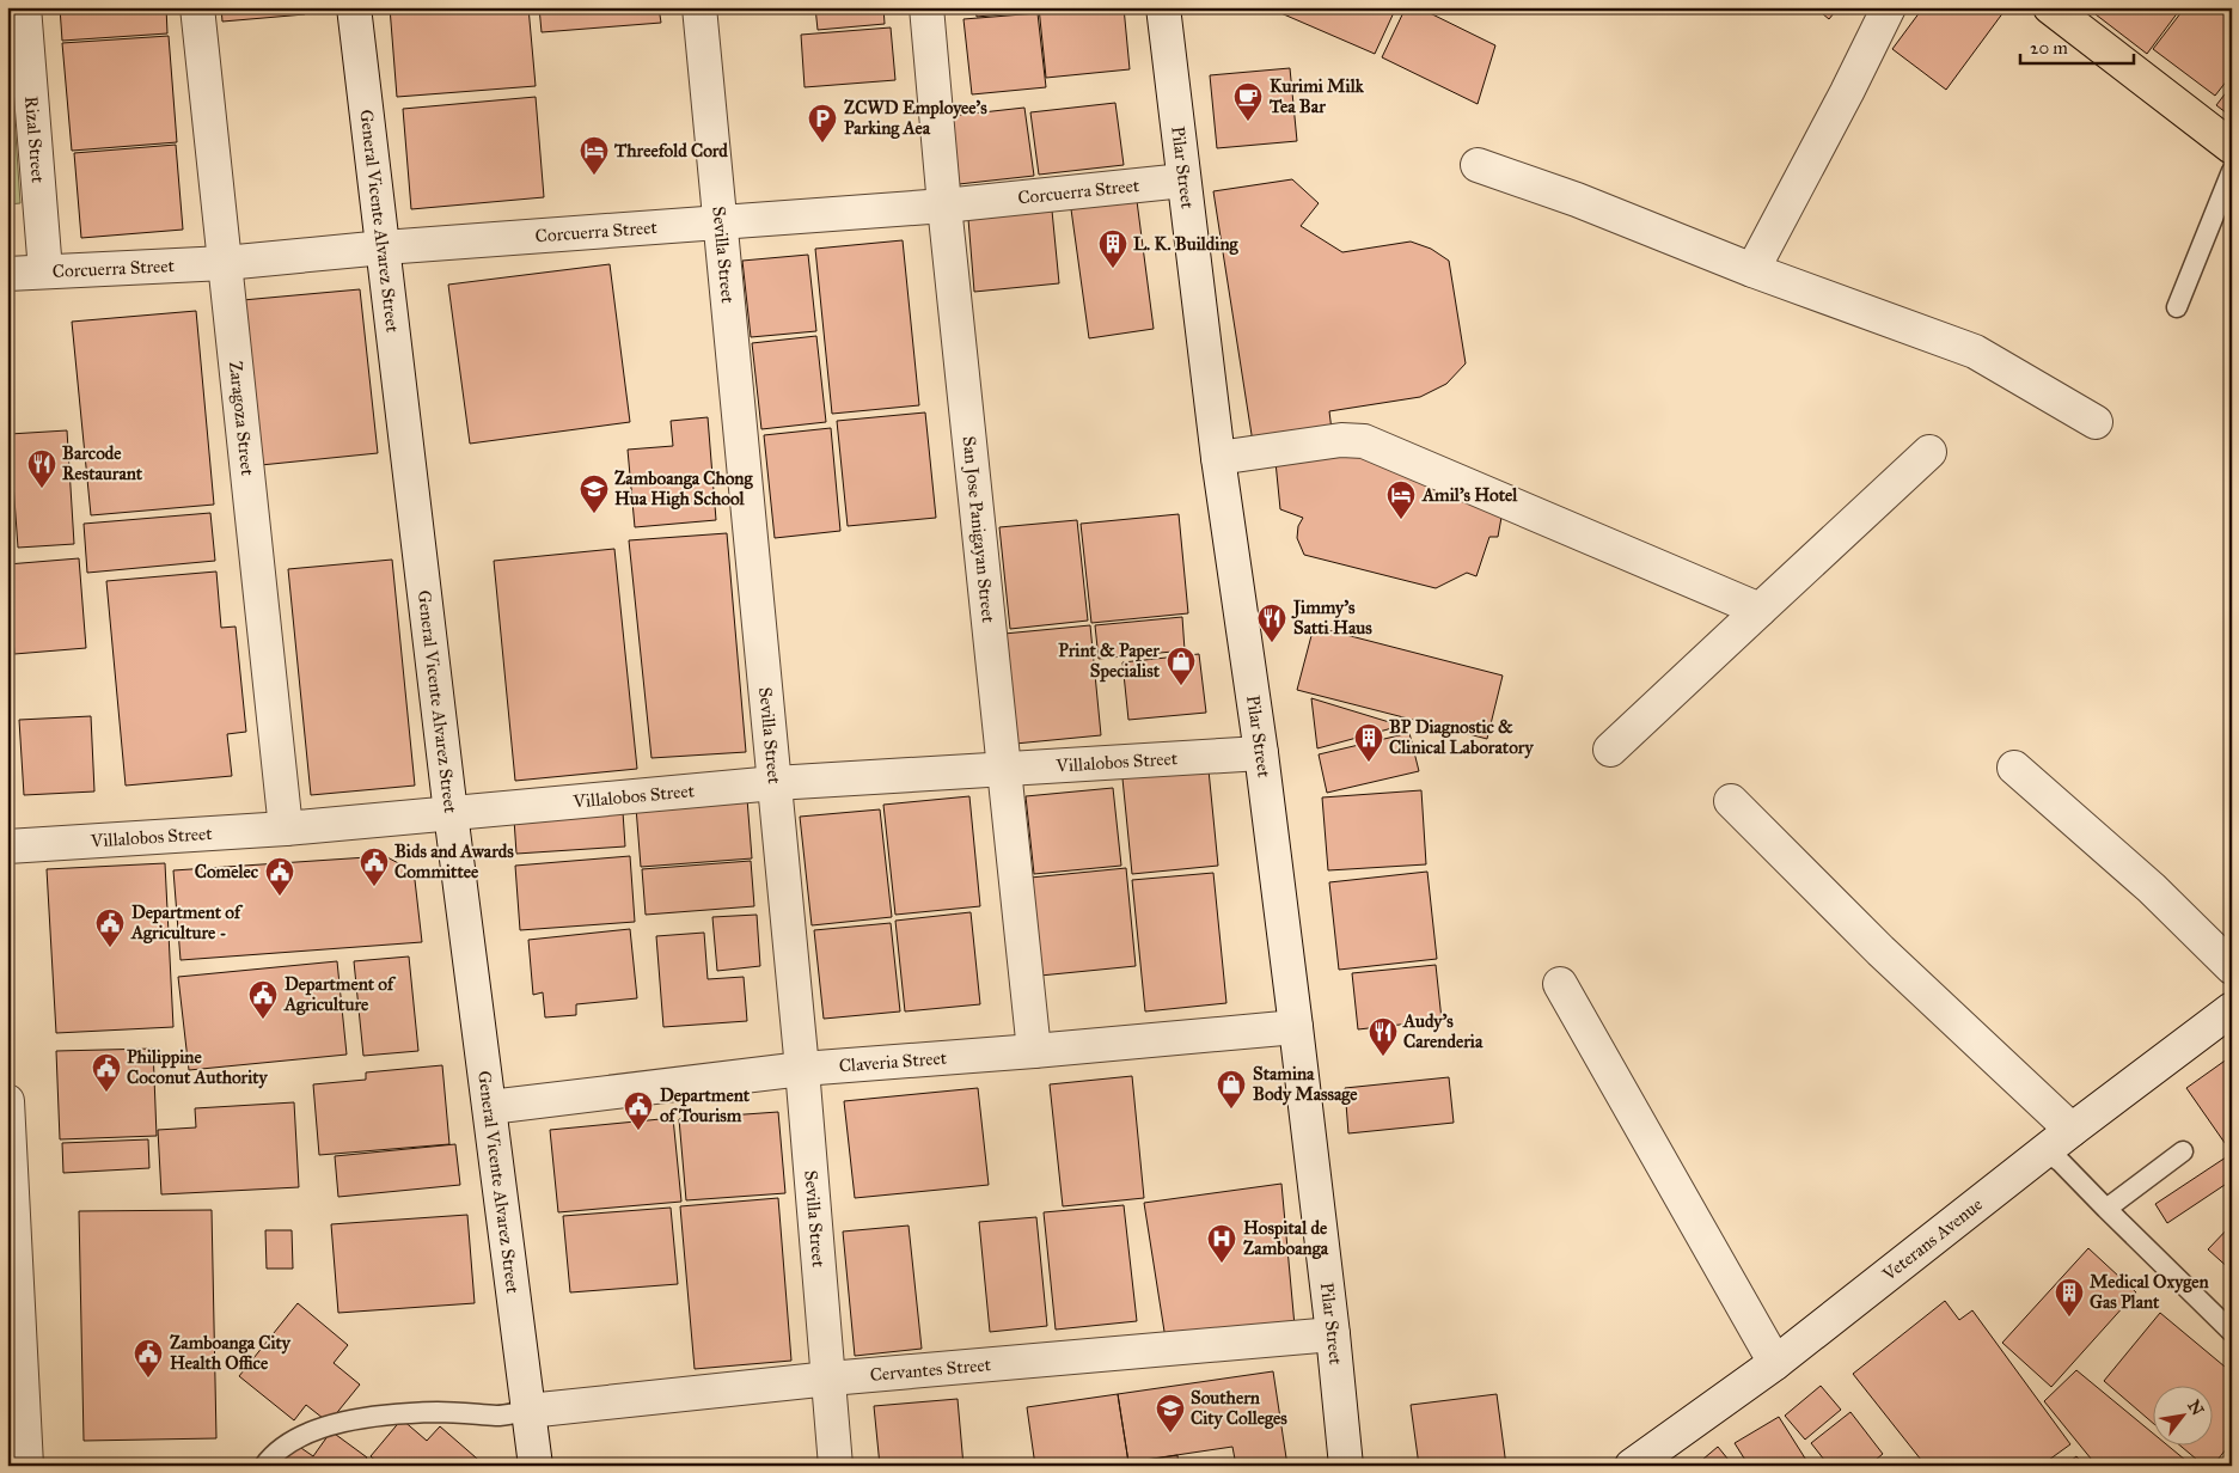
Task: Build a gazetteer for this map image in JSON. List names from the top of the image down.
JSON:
{
  "streets": {
    "street": [
      "Rizal Street",
      "Pilar Street",
      "Corcuerra Street",
      "General Vicente Alvarez Street",
      "Sevilla Street",
      "Zaragoza Street",
      "San Jose Panigayan Street",
      "Villalobos Street",
      "Claveria Street",
      "Veterans Avenue",
      "Cervantes Street"
    ]
  },
  "crossings": [
    ["Rizal Street", "Corcuerra Street"],
    ["Pilar Street", "Corcuerra Street"],
    ["Pilar Street", "Villalobos Street"],
    ["Pilar Street", "Claveria Street"],
    ["Pilar Street", "Cervantes Street"],
    ["Corcuerra Street", "General Vicente Alvarez Street"],
    ["Corcuerra Street", "Sevilla Street"],
    ["Corcuerra Street", "Zaragoza Street"],
    ["Corcuerra Street", "San Jose Panigayan Street"],
    ["General Vicente Alvarez Street", "Villalobos Street"],
    ["General Vicente Alvarez Street", "Claveria Street"],
    ["General Vicente Alvarez Street", "Cervantes Street"],
    ["Sevilla Street", "Villalobos Street"],
    ["Sevilla Street", "Claveria Street"],
    ["Sevilla Street", "Cervantes Street"],
    ["Zaragoza Street", "Villalobos Street"],
    ["San Jose Panigayan Street", "Villalobos Street"],
    ["San Jose Panigayan Street", "Claveria Street"]
  ],
  "places": {
    "cafe": ["Kurimi Milk Tea Bar"],
    "parking": ["ZCWD Employee's Parking Aea"],
    "hotel": ["Threefold Cord", "Amil's Hotel"],
    "building": ["L. K. Building", "BP Diagnostic & Clinical Laboratory", "Medical Oxygen Gas Plant"],
    "restaurant": ["Barcode Restaurant", "Jimmy’s Satti Haus", "Audy's Carenderia"],
    "school or university": ["Zamboanga Chong Hua High School", "Southern City Colleges"],
    "shop": ["Print & Paper Specialist", "Stamina Body Massage"],
    "public building": [
      "Bids and Awards Committee",
      "Comelec",
      "Department of Agriculture -",
      "Department of Agriculture",
      "Philippine Coconut Authority",
      "Department of Tourism",
      "Zamboanga City Health Office"
    ],
    "hospital": ["Hospital de Zamboanga"]
  },
  "scale_bar": "20 m",
  "north": "top right"
}
